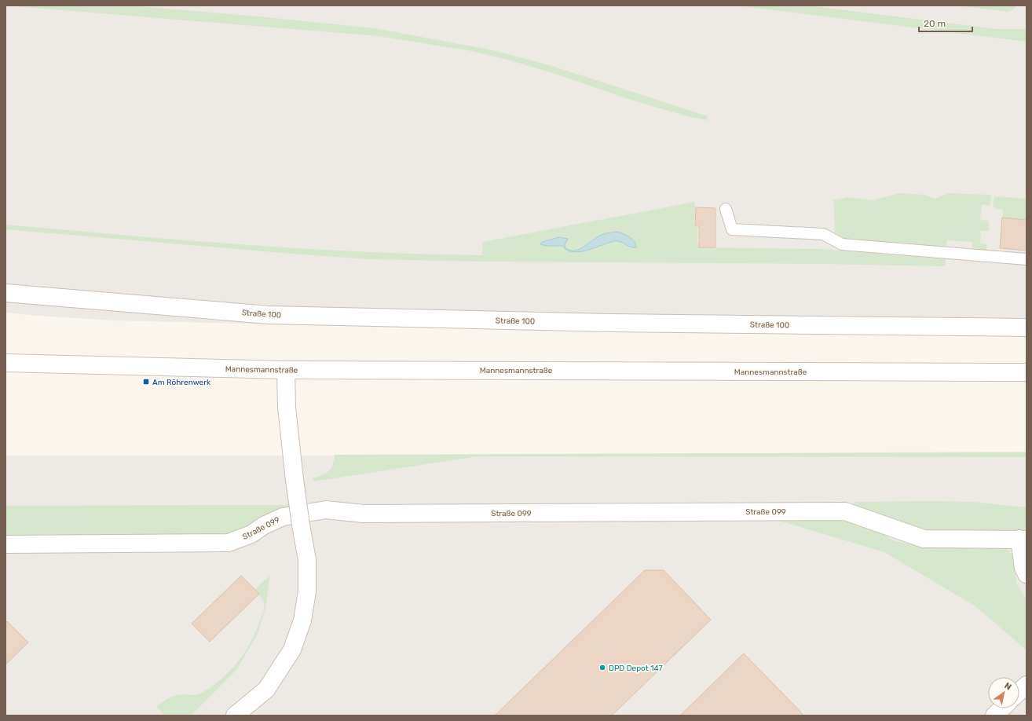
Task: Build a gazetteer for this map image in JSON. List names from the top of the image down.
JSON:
{
  "streets": {
    "street": ["Straße 100", "Mannesmannstraße", "Straße 099"]
  },
  "places": {
    "transit": ["Am Röhrenwerk"],
    "other": ["DPD Depot 147"]
  },
  "scale_bar": "20 m",
  "north": "top right"
}
